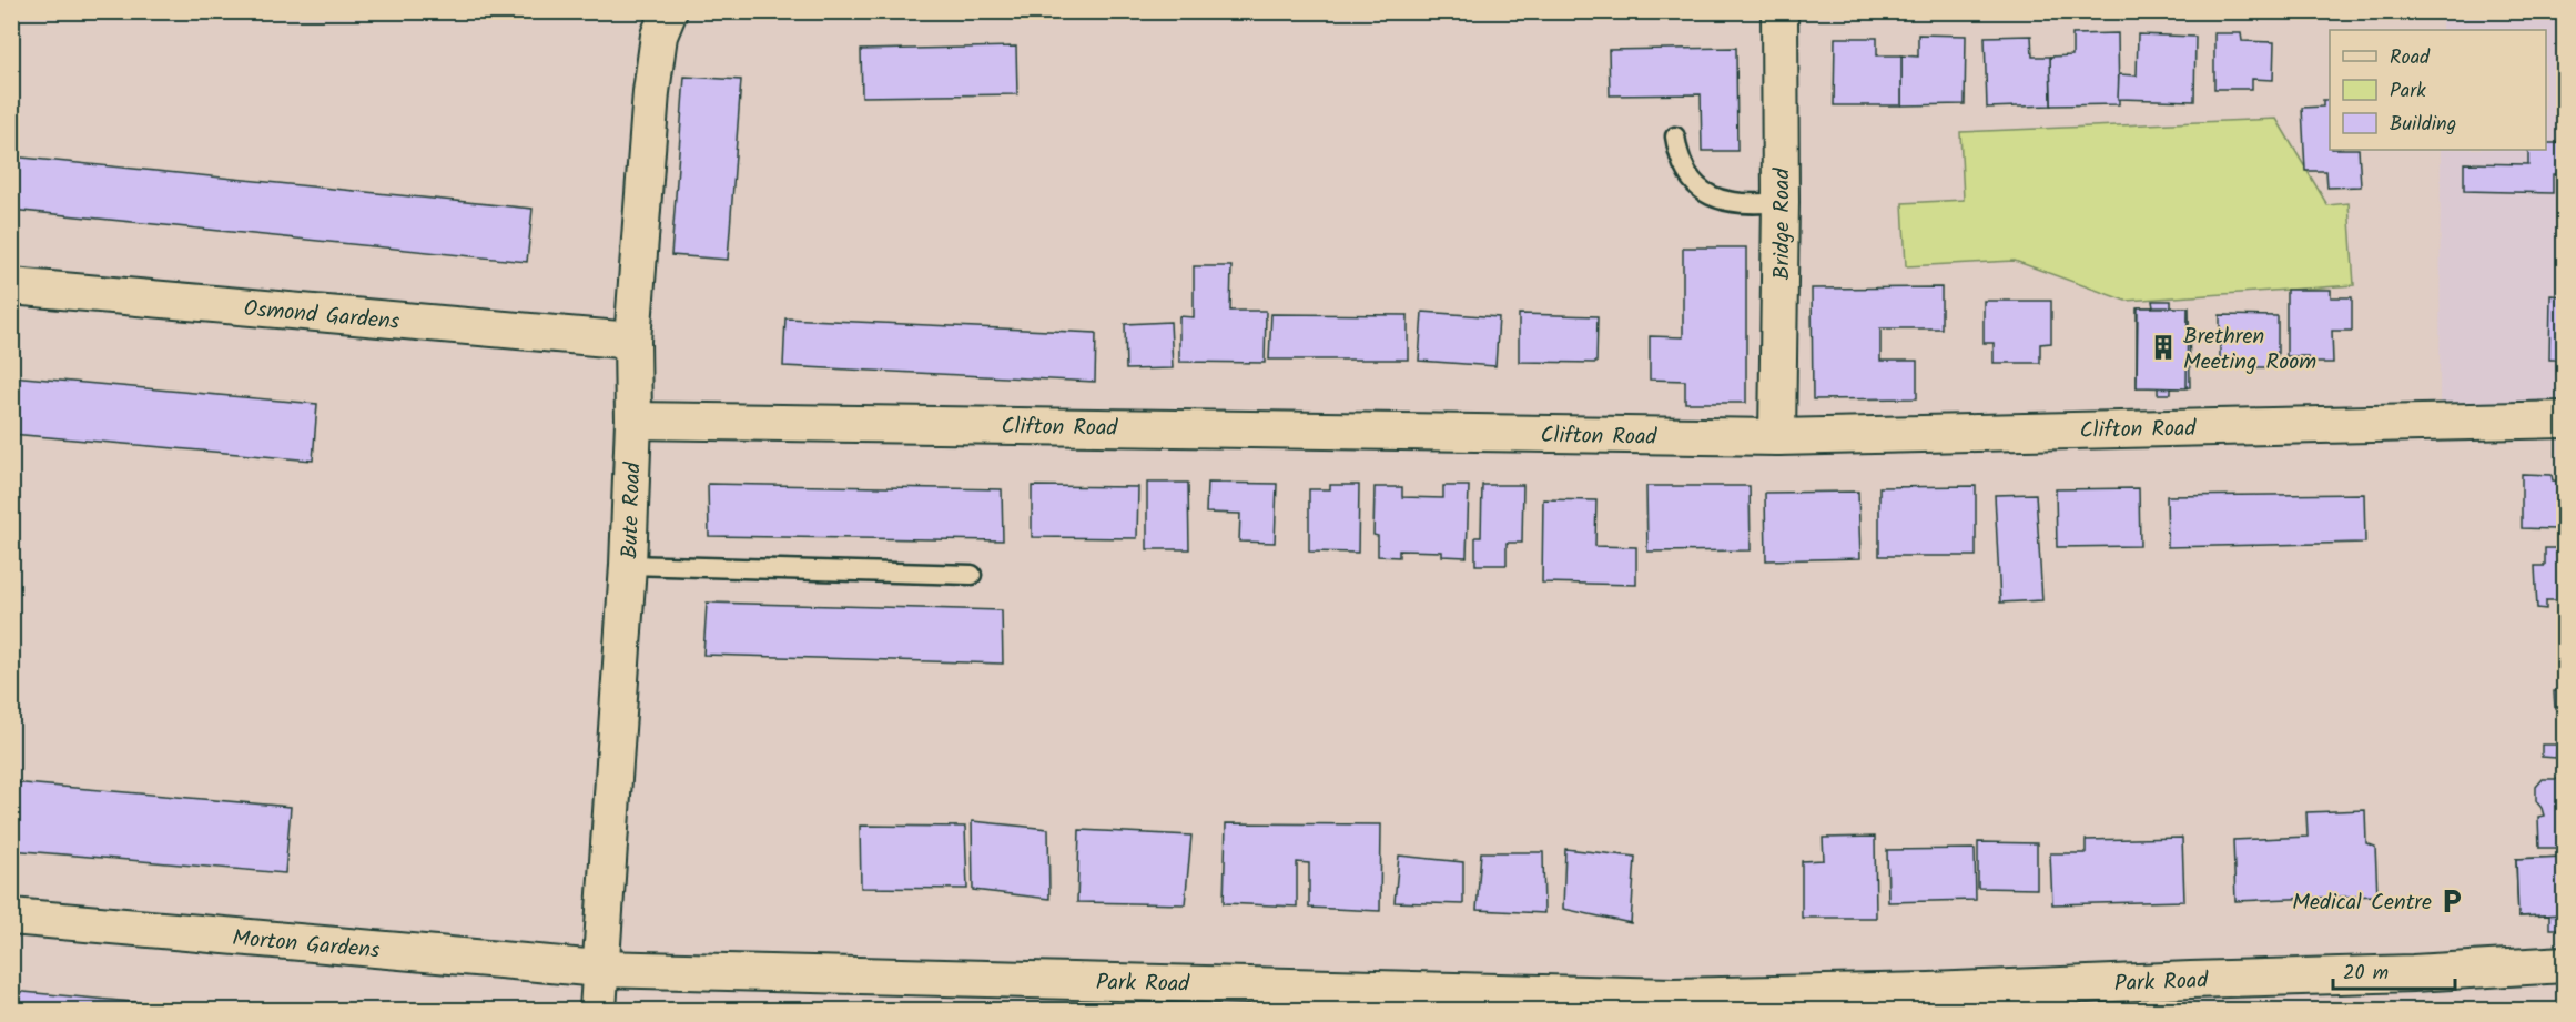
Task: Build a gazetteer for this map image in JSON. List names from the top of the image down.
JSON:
{
  "streets": {
    "street": [
      "Bridge Road",
      "Osmond Gardens",
      "Clifton Road",
      "Bute Road",
      "Morton Gardens",
      "Park Road"
    ]
  },
  "crossings": [
    ["Bridge Road", "Clifton Road"],
    ["Osmond Gardens", "Bute Road"],
    ["Clifton Road", "Bute Road"],
    ["Bute Road", "Morton Gardens"],
    ["Bute Road", "Park Road"],
    ["Morton Gardens", "Park Road"]
  ],
  "places": {
    "building": ["Brethren Meeting Room"],
    "parking": ["Medical Centre"]
  },
  "legend": ["Road", "Park", "Building"],
  "scale_bar": "20 m"
}
